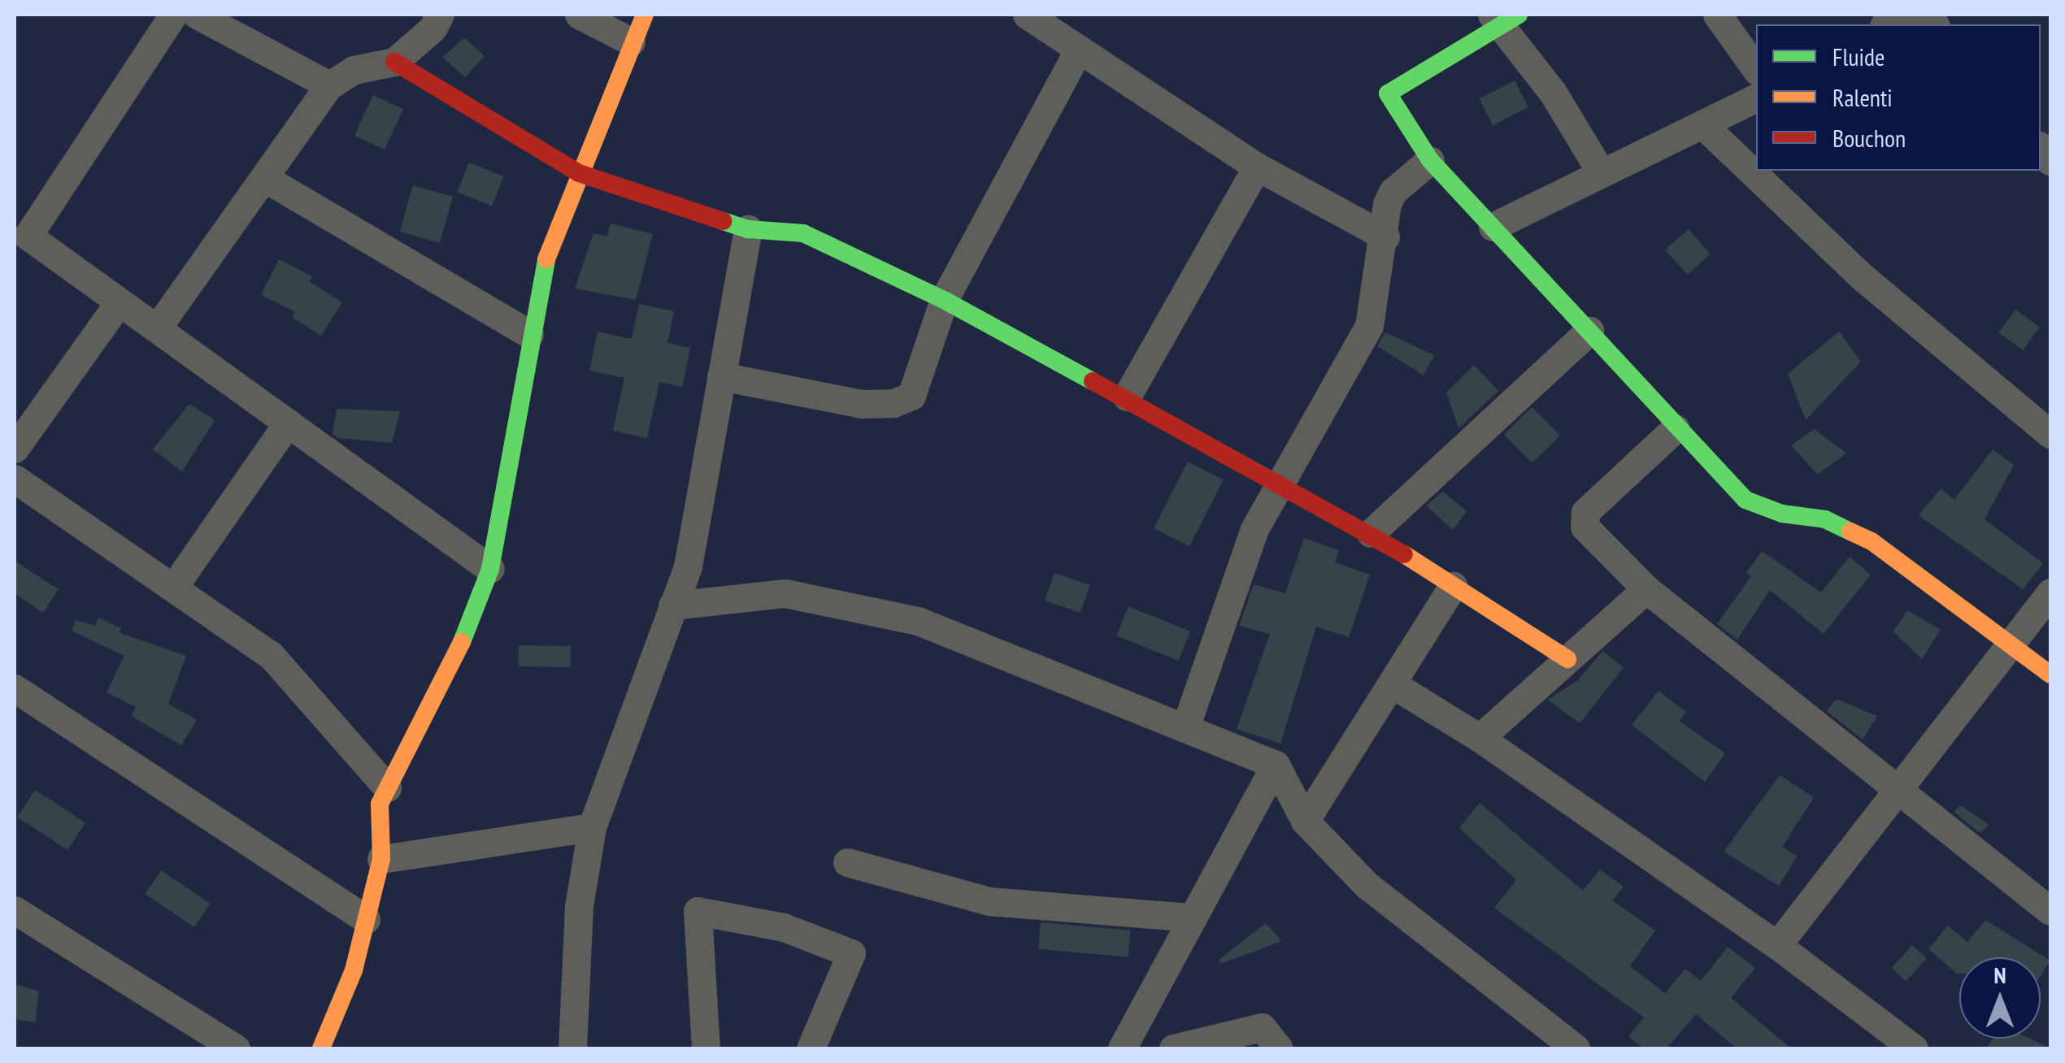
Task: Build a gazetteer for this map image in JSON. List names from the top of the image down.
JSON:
{
  "legend": ["Fluide", "Ralenti", "Bouchon"],
  "north": "top"
}
